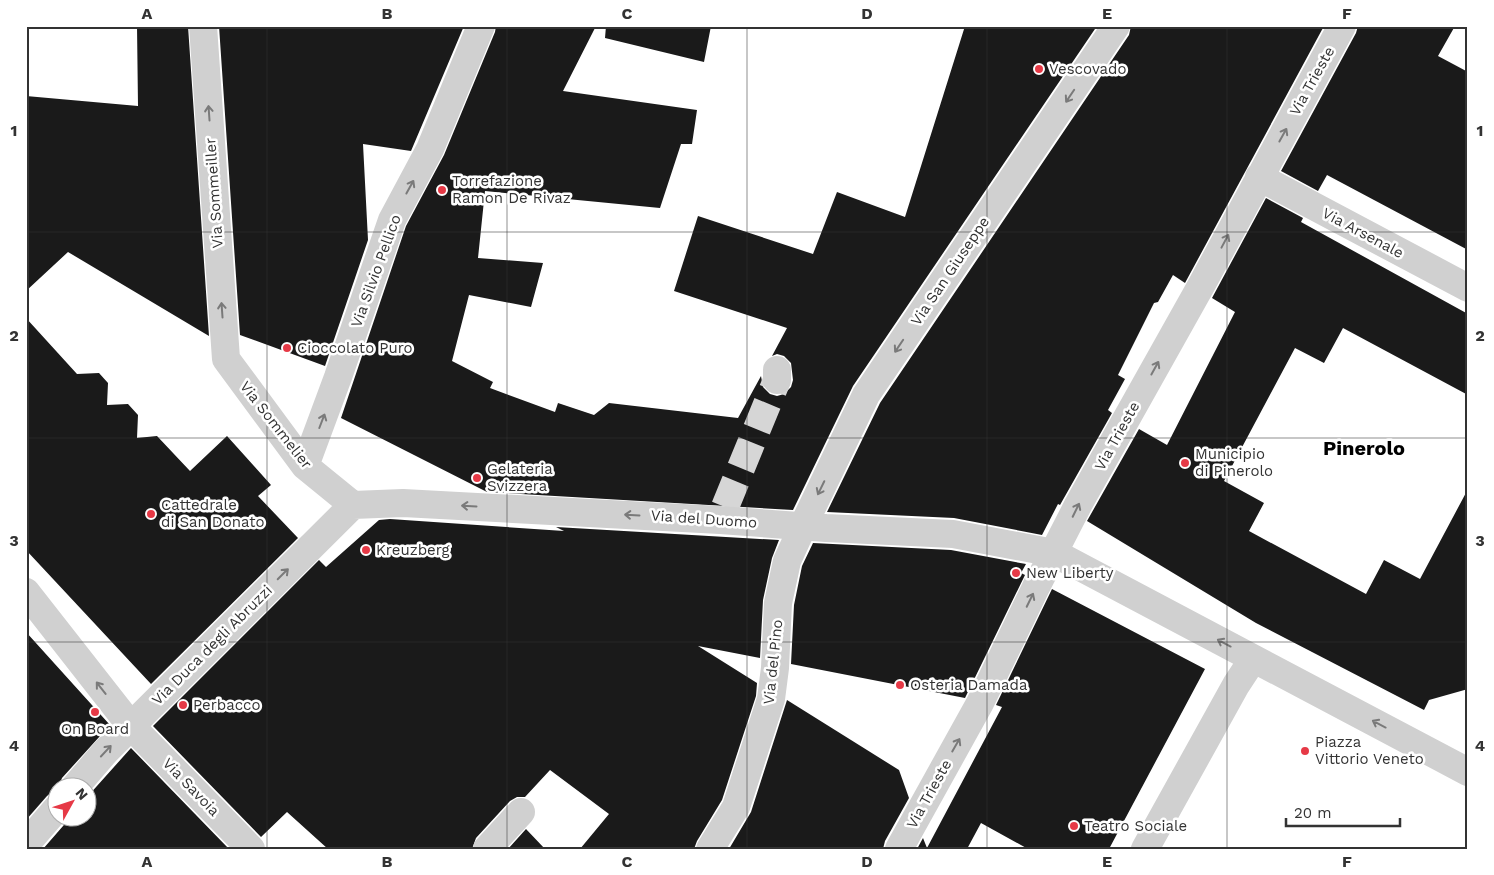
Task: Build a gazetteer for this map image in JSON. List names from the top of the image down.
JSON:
{
  "streets": {
    "street": [
      "Via Trieste",
      "Via Sommeiller",
      "Via Arsenale",
      "Via Silvio Pellico",
      "Via San Giuseppe",
      "Via Sommelier",
      "Via del Duomo",
      "Via Duca degli Abruzzi",
      "Via del Pino",
      "Via Savoia"
    ]
  },
  "crossings": [
    ["Via Trieste", "Via Arsenale"],
    ["Via Trieste", "Via del Duomo"],
    ["Via Sommeiller", "Via Sommelier"],
    ["Via Silvio Pellico", "Via Sommelier"],
    ["Via San Giuseppe", "Via del Duomo"],
    ["Via San Giuseppe", "Via del Pino"],
    ["Via Sommelier", "Via del Duomo"],
    ["Via Sommelier", "Via Duca degli Abruzzi"],
    ["Via del Duomo", "Via Duca degli Abruzzi"],
    ["Via del Duomo", "Via del Pino"],
    ["Via Duca degli Abruzzi", "Via Savoia"]
  ],
  "one_way": [
    "Via Trieste",
    "Via Sommeiller",
    "Via Silvio Pellico",
    "Via San Giuseppe",
    "Via del Duomo",
    "Via Duca degli Abruzzi",
    "Via Savoia"
  ],
  "districts": ["Pinerolo"],
  "places": [
    "Vescovado",
    "Torrefazione Ramon De Rivaz",
    "Cioccolato Puro",
    "Municipio di Pinerolo",
    "Gelateria Svizzera",
    "Cattedrale di San Donato",
    "Kreuzberg",
    "New Liberty",
    "Osteria Damada",
    "Perbacco",
    "On Board",
    "Piazza Vittorio Veneto",
    "Teatro Sociale"
  ],
  "scale_bar": "20 m",
  "north": "top right",
  "grid": {
    "columns": [
      "A",
      "B",
      "C",
      "D",
      "E",
      "F"
    ],
    "rows": [
      "1",
      "2",
      "3",
      "4"
    ]
  }
}
